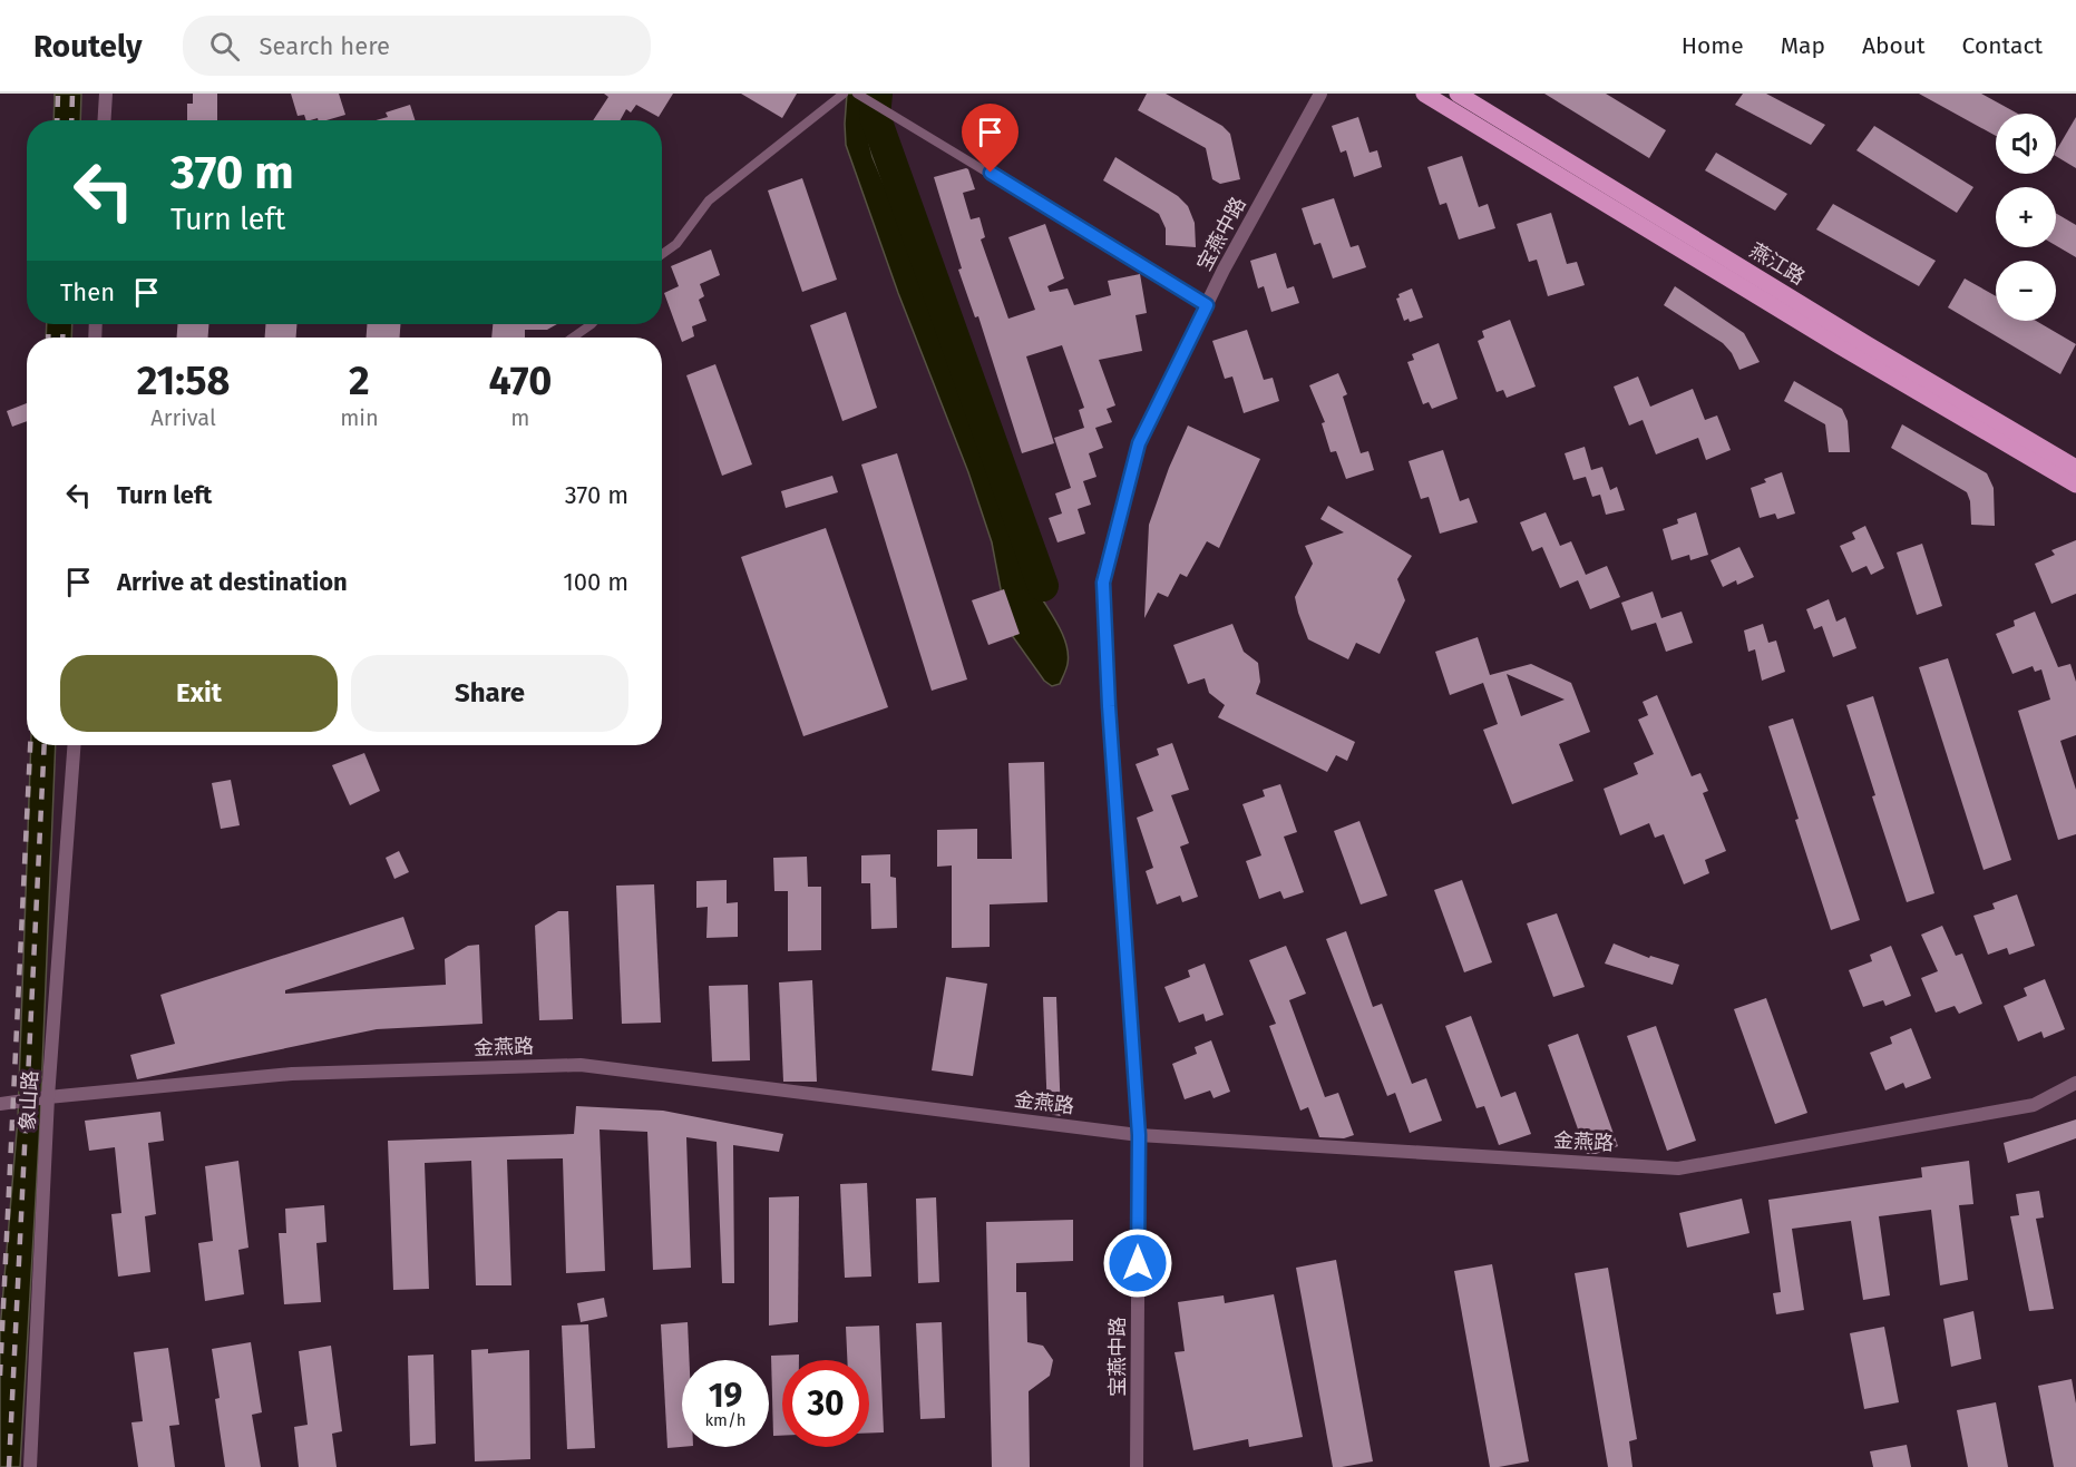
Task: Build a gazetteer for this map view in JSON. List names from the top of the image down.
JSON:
{
  "streets": {
    "main road": ["燕江路"],
    "street": ["宝燕中路", "金燕路", "象山路"]
  },
  "crossings": [
    ["宝燕中路", "金燕路"],
    ["金燕路", "象山路"]
  ],
  "page": {
    "header": "Routely",
    "search": "Search here",
    "nav": [
      "Home",
      "Map",
      "About",
      "Contact"
    ],
    "map_buttons": ["+", "−"],
    "turn": ["370 m", "Turn left"],
    "then": "Then",
    "eta": [
      "21:58",
      "Arrival",
      "2",
      "min",
      "470",
      "m"
    ],
    "list": [
      {
        "name": "Turn left",
        "value": "370 m"
      },
      {
        "name": "Arrive at destination",
        "value": "100 m"
      }
    ],
    "buttons": ["Exit", "Share"],
    "speed": "19 km/h",
    "limit": "30"
  }
}
